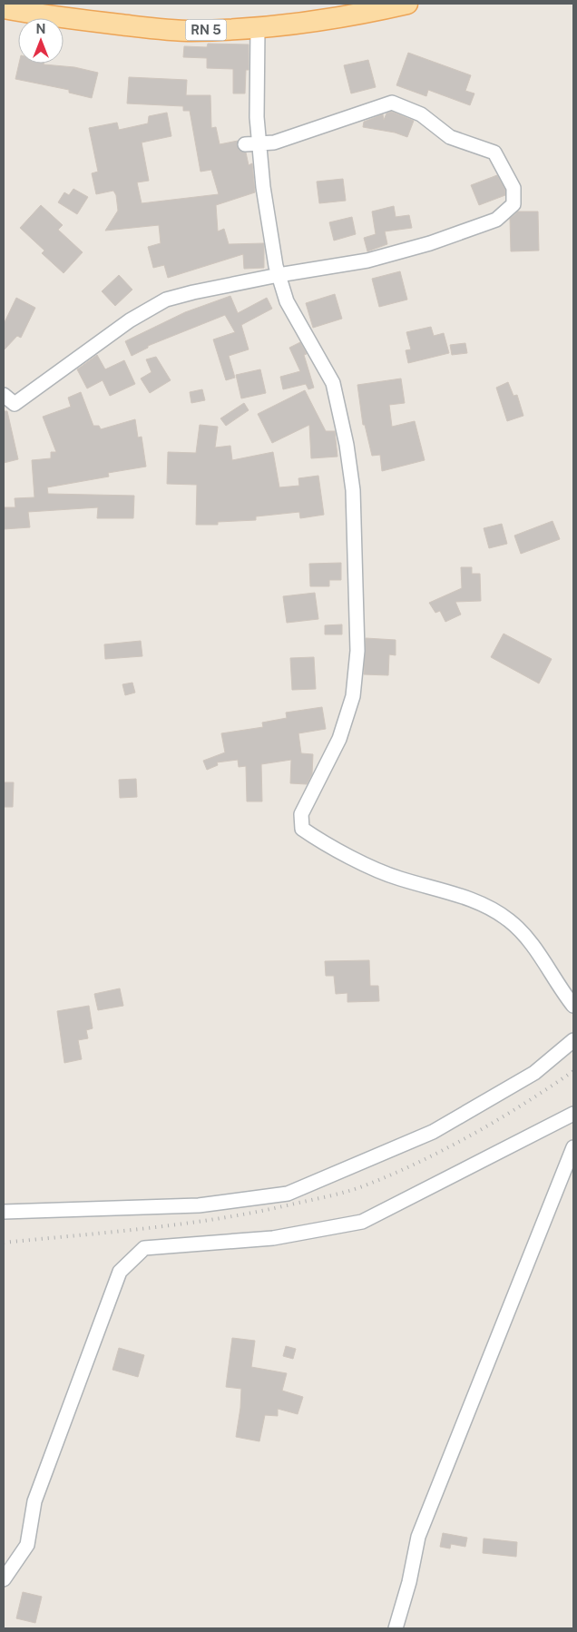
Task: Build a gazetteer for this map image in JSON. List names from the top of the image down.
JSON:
{
  "streets": {
    "main road": ["RN 5"]
  },
  "north": "top"
}
